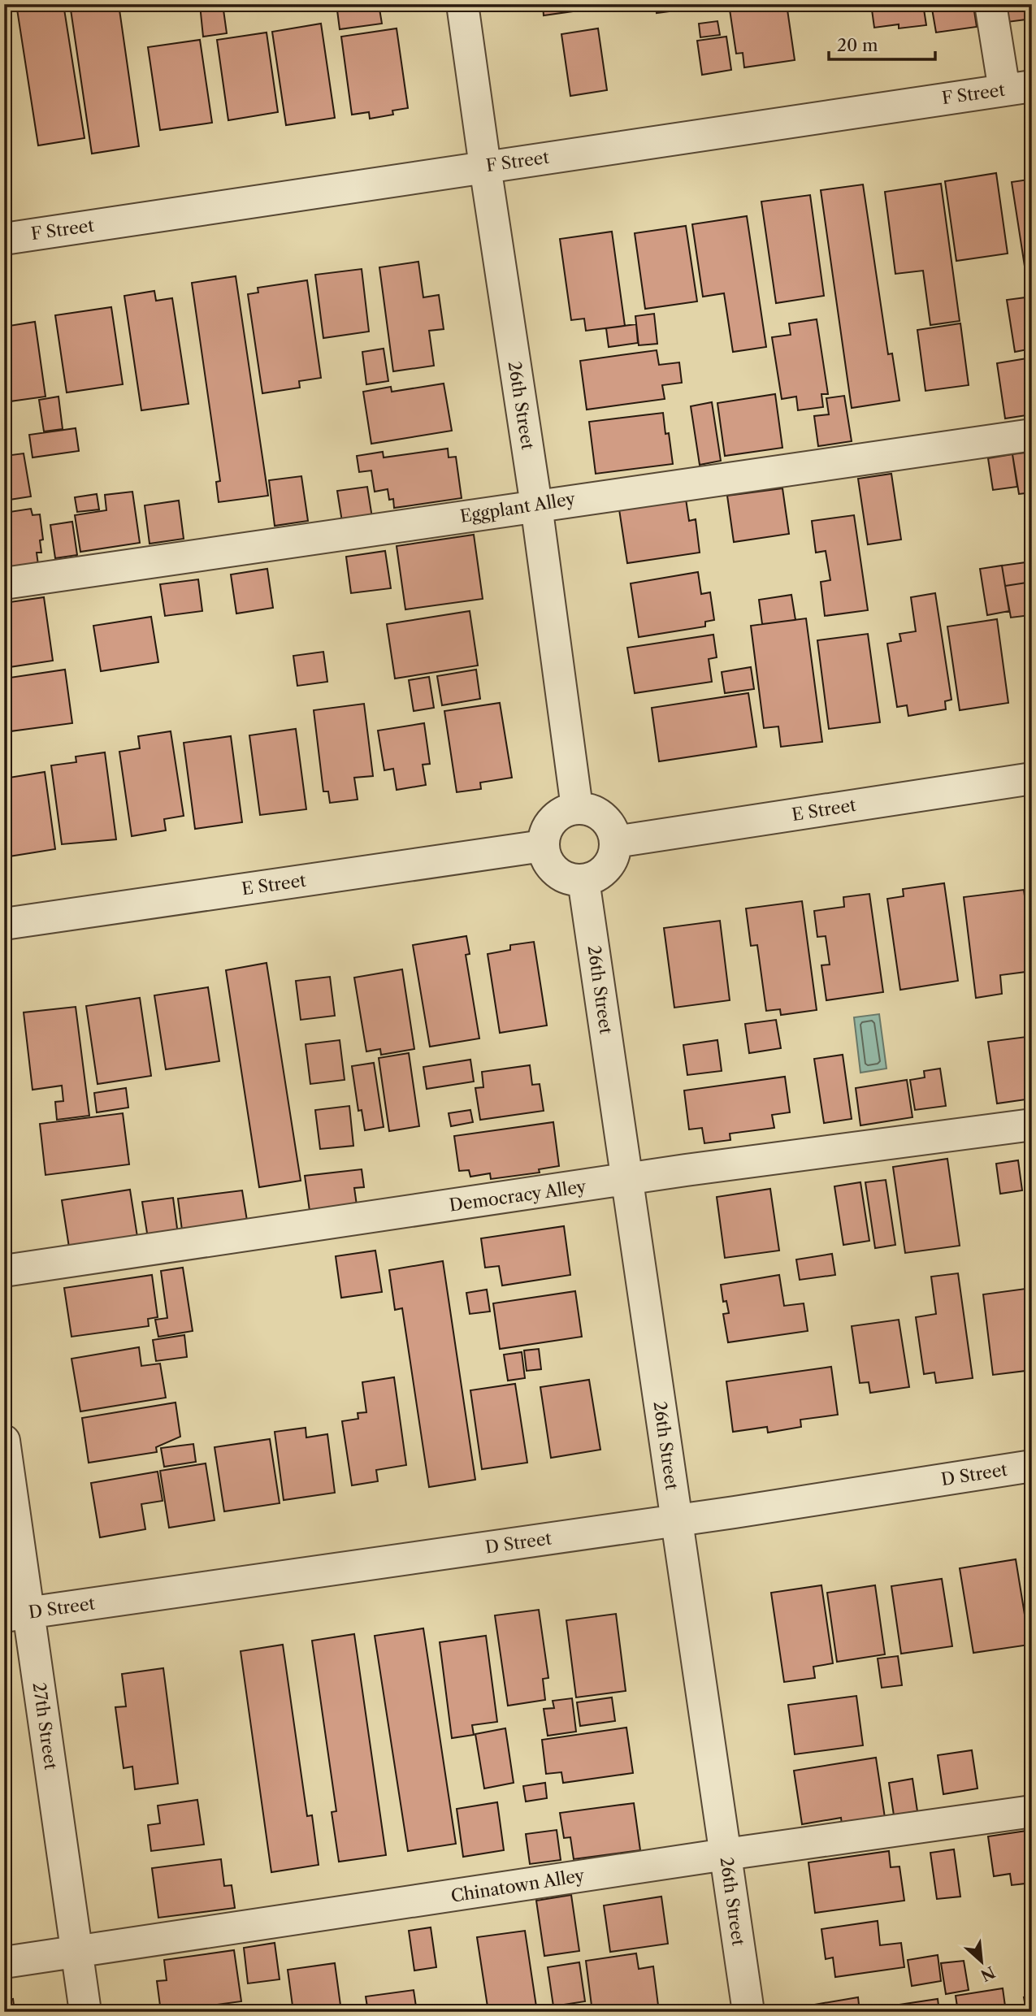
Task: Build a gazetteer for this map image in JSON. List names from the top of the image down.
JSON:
{
  "streets": {
    "street": [
      "F Street",
      "26th Street",
      "Eggplant Alley",
      "E Street",
      "Democracy Alley",
      "D Street",
      "27th Street",
      "Chinatown Alley"
    ]
  },
  "crossings": [
    ["F Street", "26th Street"],
    ["26th Street", "Eggplant Alley"],
    ["26th Street", "E Street"],
    ["26th Street", "Democracy Alley"],
    ["26th Street", "D Street"],
    ["26th Street", "Chinatown Alley"],
    ["D Street", "27th Street"],
    ["27th Street", "Chinatown Alley"]
  ],
  "scale_bar": "20 m",
  "north": "bottom right"
}
